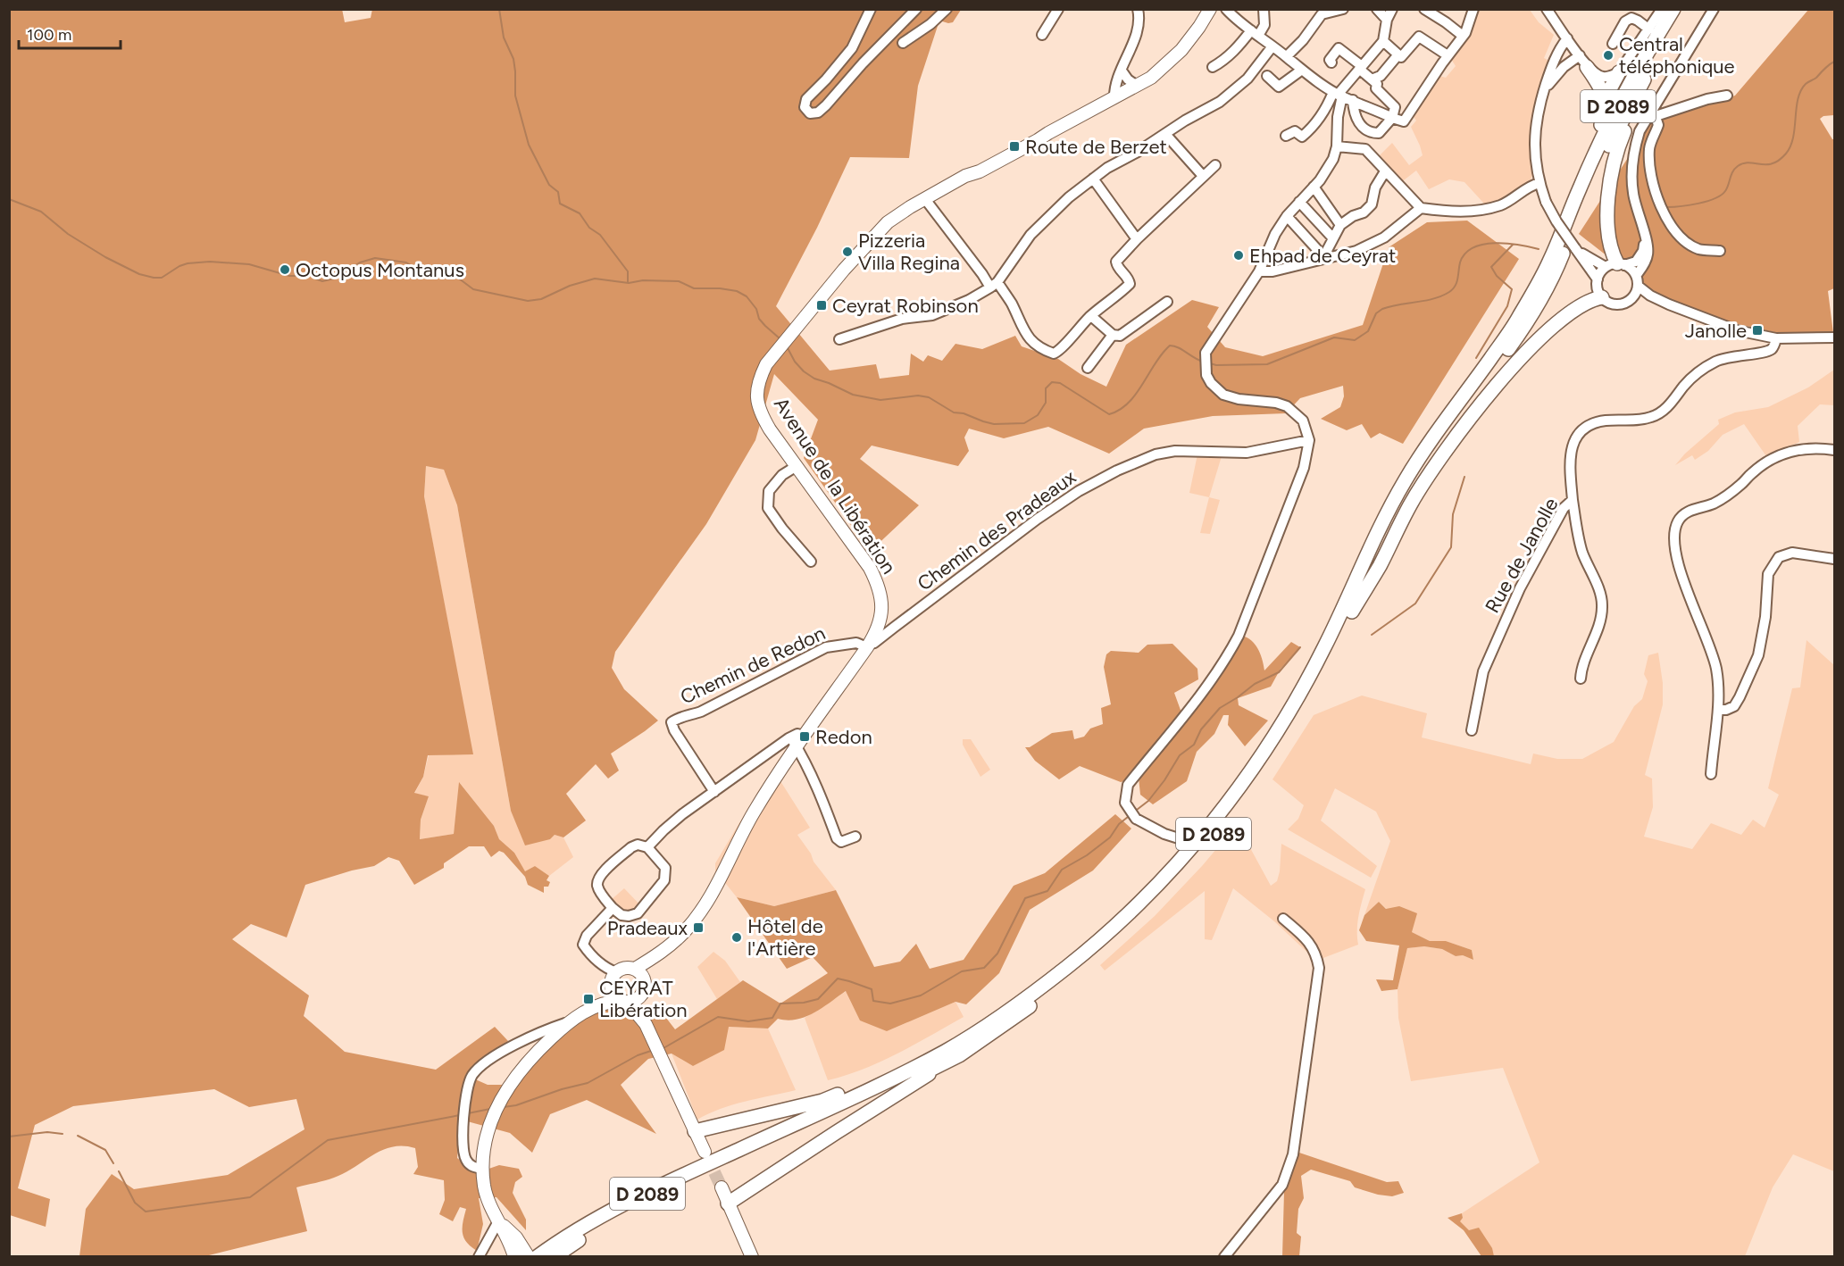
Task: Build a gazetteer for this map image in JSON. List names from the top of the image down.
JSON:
{
  "streets": {
    "highway": ["D 2089"],
    "main road": ["Avenue de la Libération"],
    "street": ["Chemin des Pradeaux", "Rue de Janolle", "Chemin de Redon"]
  },
  "crossings": [
    ["Avenue de la Libération", "Chemin des Pradeaux"],
    ["Avenue de la Libération", "Chemin de Redon"],
    ["Chemin des Pradeaux", "Chemin de Redon"]
  ],
  "places": {
    "other": [
      "Central téléphonique",
      "Pizzeria Villa Regina",
      "Ehpad de Ceyrat",
      "Octopus Montanus",
      "Hôtel de l'Artière"
    ],
    "transit": [
      "Route de Berzet",
      "Ceyrat Robinson",
      "Janolle",
      "Redon",
      "Pradeaux",
      "CEYRAT Libération"
    ]
  },
  "scale_bar": "100 m"
}
